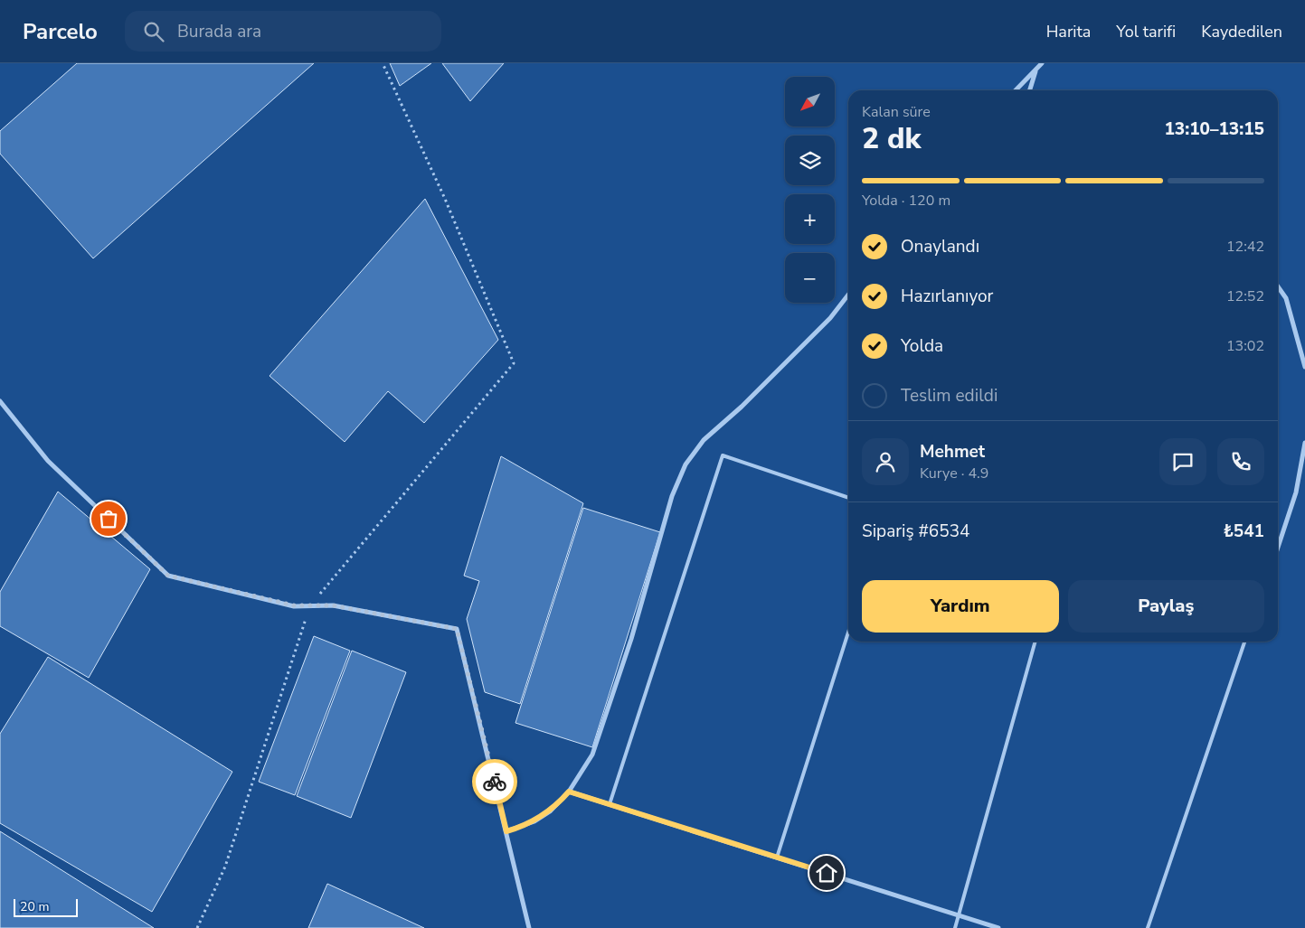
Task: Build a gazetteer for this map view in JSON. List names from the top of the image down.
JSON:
{
  "scale_bar": "20 m",
  "north": "bottom left",
  "page": {
    "header": "Parcelo",
    "search": "Burada ara",
    "nav": ["Harita", "Yol tarifi", "Kaydedilen"],
    "map_buttons": ["+", "−"],
    "heading": ["2 dk", "Kalan süre", "13:10–13:15"],
    "panel": [
      "Mehmet",
      "Kurye · 4.9",
      "Sipariş #6534",
      "₺541"
    ],
    "bar": "Yolda · 120 m",
    "list": [
      ["Onaylandı", "12:42"],
      ["Hazırlanıyor", "12:52"],
      ["Yolda", "13:02"],
      "Teslim edildi"
    ],
    "buttons": ["Yardım", "Paylaş"],
    "scale": "20 m"
  }
}
